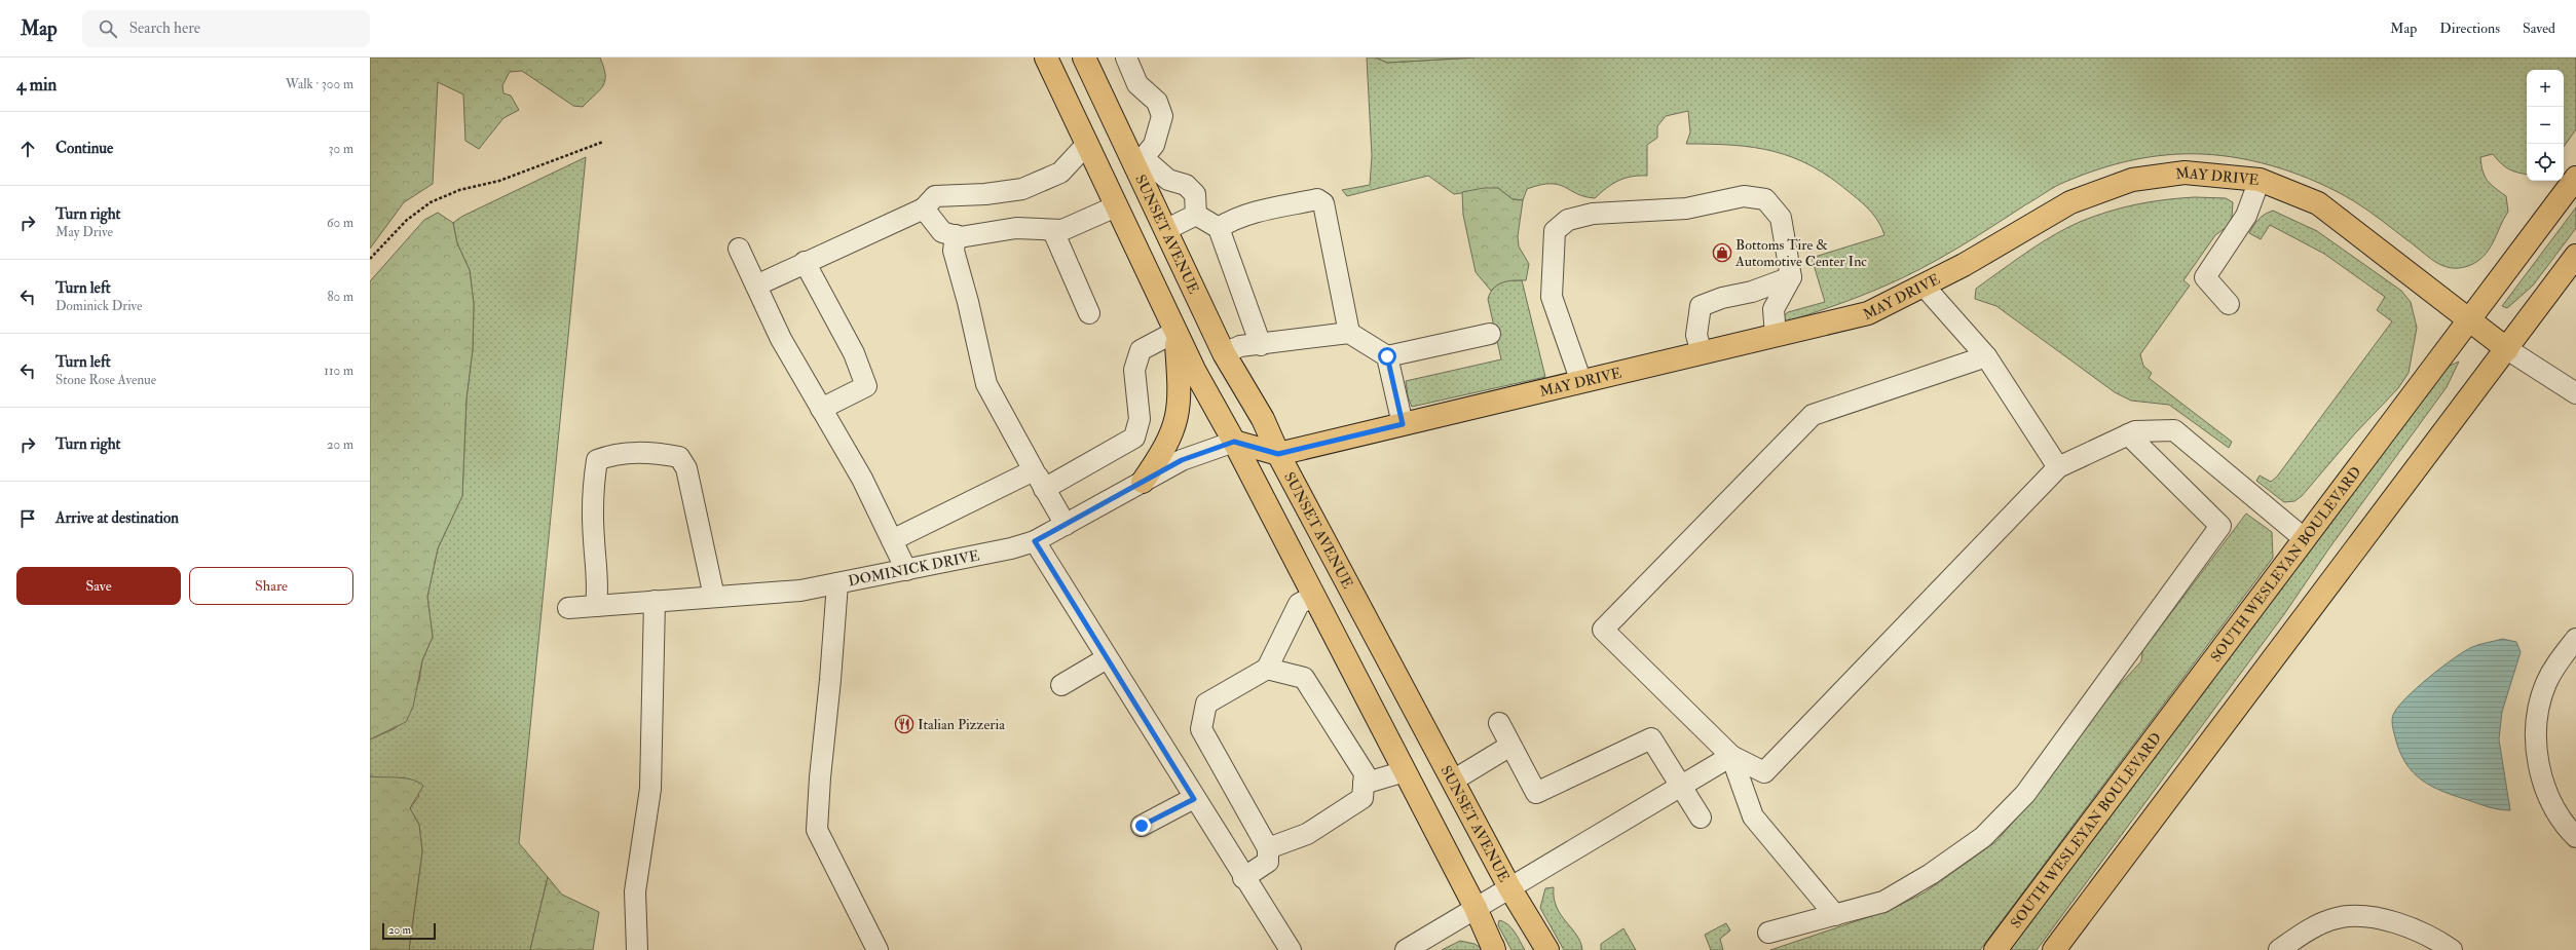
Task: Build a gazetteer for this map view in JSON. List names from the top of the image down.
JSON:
{
  "streets": {
    "main road": ["MAY DRIVE", "SUNSET AVENUE", "SOUTH WESLEYAN BOULEVARD"],
    "street": ["DOMINICK DRIVE"]
  },
  "crossings": [
    ["MAY DRIVE", "SUNSET AVENUE"],
    ["MAY DRIVE", "SOUTH WESLEYAN BOULEVARD"],
    ["MAY DRIVE", "DOMINICK DRIVE"]
  ],
  "places": {
    "shop": ["Bottoms Tire & Automotive Center Inc"],
    "restaurant": ["Italian Pizzeria"]
  },
  "scale_bar": "20 m",
  "page": {
    "header": "Map",
    "search": "Search here",
    "nav": ["Map", "Directions", "Saved"],
    "heading": ["4 min", "Walk · 300 m"],
    "map_buttons": ["+", "−"],
    "list": [
      ["Continue", "30 m"],
      ["Turn right", "May Drive", "60 m"],
      ["Turn left", "Dominick Drive", "80 m"],
      ["Turn left", "Stone Rose Avenue", "110 m"],
      ["Turn right", "20 m"],
      "Arrive at destination"
    ],
    "buttons": ["Save", "Share"],
    "scale": "20 m"
  }
}
